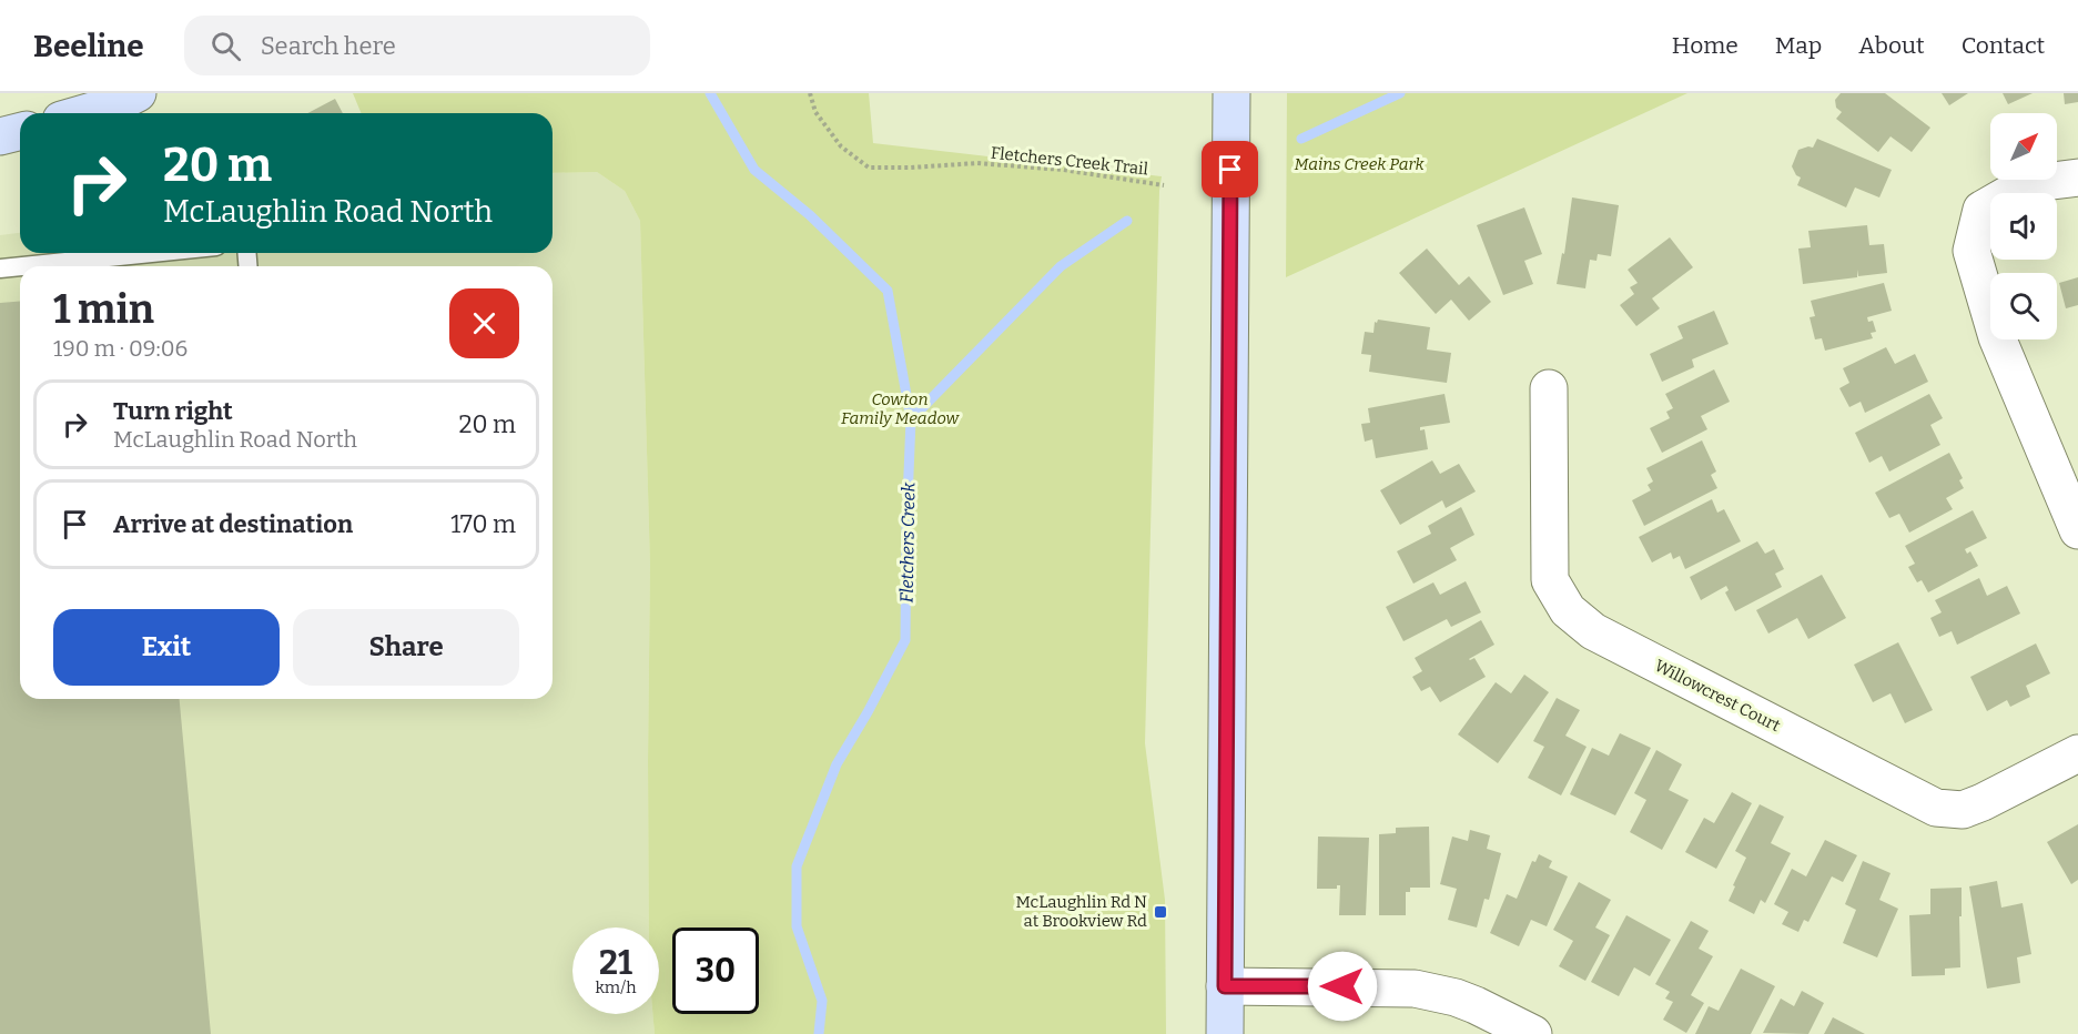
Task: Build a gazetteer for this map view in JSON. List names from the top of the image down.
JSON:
{
  "streets": {
    "street": ["Willowcrest Court"],
    "path": ["Fletchers Creek Trail"]
  },
  "water": ["Fletchers Creek"],
  "parks": ["Mains Creek Park", "Cowton Family Meadow"],
  "places": {
    "transit": ["McLaughlin Rd N at Brookview Rd"]
  },
  "north": "top right",
  "page": {
    "header": "Beeline",
    "search": "Search here",
    "nav": [
      "Home",
      "Map",
      "About",
      "Contact"
    ],
    "turn": ["20 m", "McLaughlin Road North"],
    "heading": ["1 min", "190 m · 09:06"],
    "list": [
      {
        "name": "Turn right",
        "note": "McLaughlin Road North",
        "value": "20 m"
      },
      {
        "name": "Arrive at destination",
        "value": "170 m"
      }
    ],
    "buttons": ["Exit", "Share"],
    "speed": "21 km/h",
    "limit": "30"
  }
}
